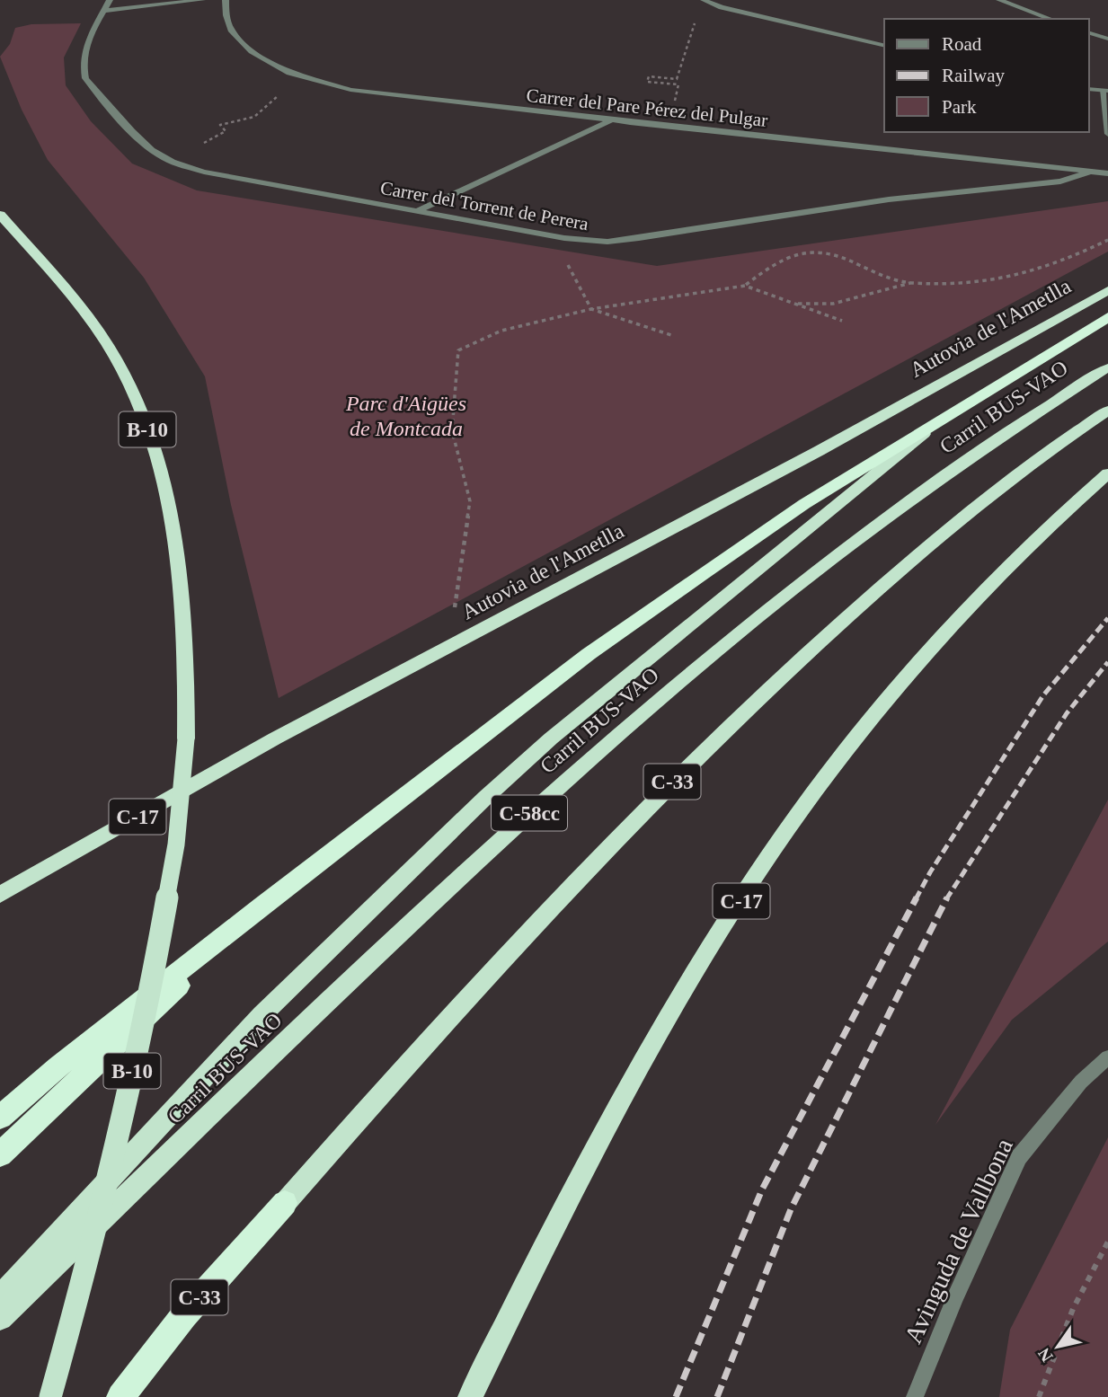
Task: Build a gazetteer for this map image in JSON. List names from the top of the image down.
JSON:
{
  "streets": {
    "highway": [
      "Autovia de l'Ametlla",
      "Carril BUS-VAO",
      "B-10",
      "C-33",
      "C-58cc",
      "C-17"
    ],
    "street": ["Carrer del Pare Pérez del Pulgar", "Carrer del Torrent de Perera", "Avinguda de Vallbona"]
  },
  "crossings": [
    ["Carrer del Pare Pérez del Pulgar", "Carrer del Torrent de Perera"]
  ],
  "parks": ["Parc d'Aigües de Montcada"],
  "legend": ["Road", "Railway", "Park"],
  "north": "bottom left"
}
